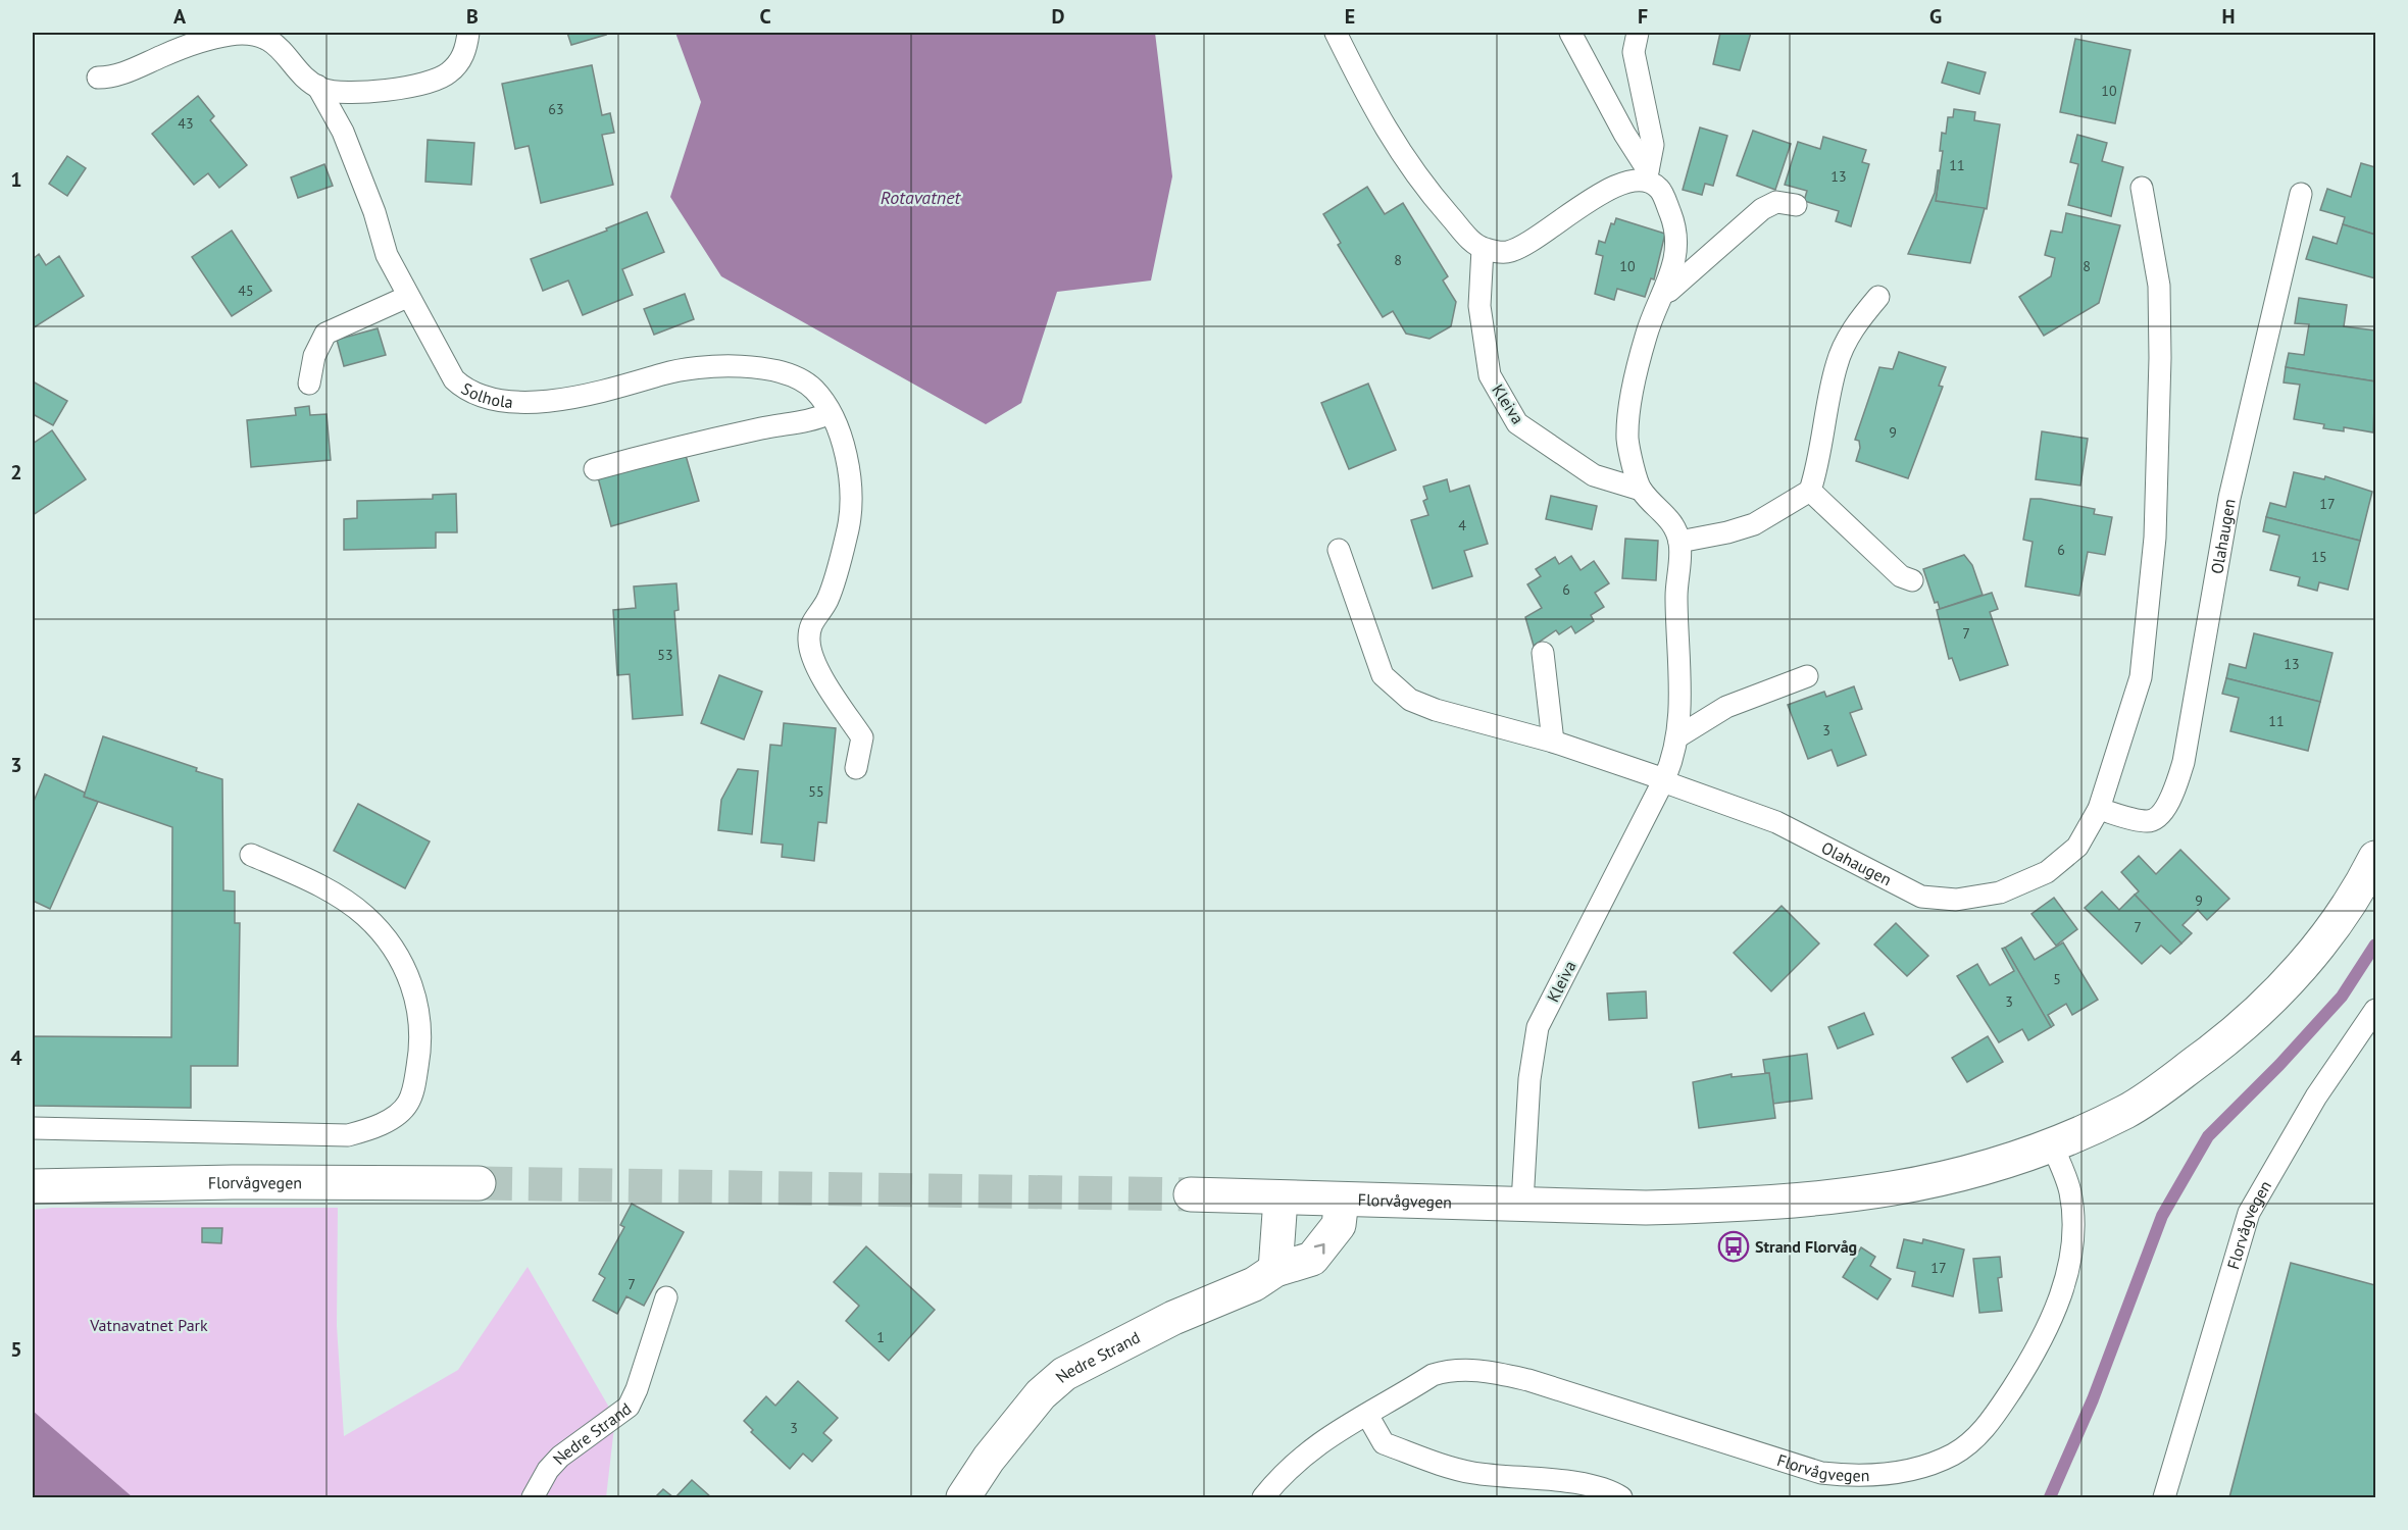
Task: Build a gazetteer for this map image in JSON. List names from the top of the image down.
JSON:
{
  "streets": {
    "main road": ["Florvågvegen", "Nedre Strand"],
    "lane": ["Solhola", "Kleiva", "Olahaugen"]
  },
  "crossings": [
    ["Kleiva", "Olahaugen"],
    ["Kleiva", "Florvågvegen"],
    ["Florvågvegen", "Nedre Strand"]
  ],
  "water": ["Rotavatnet"],
  "parks": ["Vatnavatnet Park"],
  "places": {
    "bus stop": ["Strand Florvåg"]
  },
  "house_numbers": [
    "10",
    "63",
    "43",
    "11",
    "13",
    "8",
    "10",
    "8",
    "45",
    "9",
    "17",
    "4",
    "6",
    "15",
    "6",
    "7",
    "53",
    "13",
    "11",
    "3",
    "55",
    "9",
    "7",
    "5",
    "3",
    "17",
    "7",
    "1",
    "3"
  ],
  "grid": {
    "columns": [
      "A",
      "B",
      "C",
      "D",
      "E",
      "F",
      "G",
      "H"
    ],
    "rows": [
      "1",
      "2",
      "3",
      "4",
      "5"
    ]
  }
}
